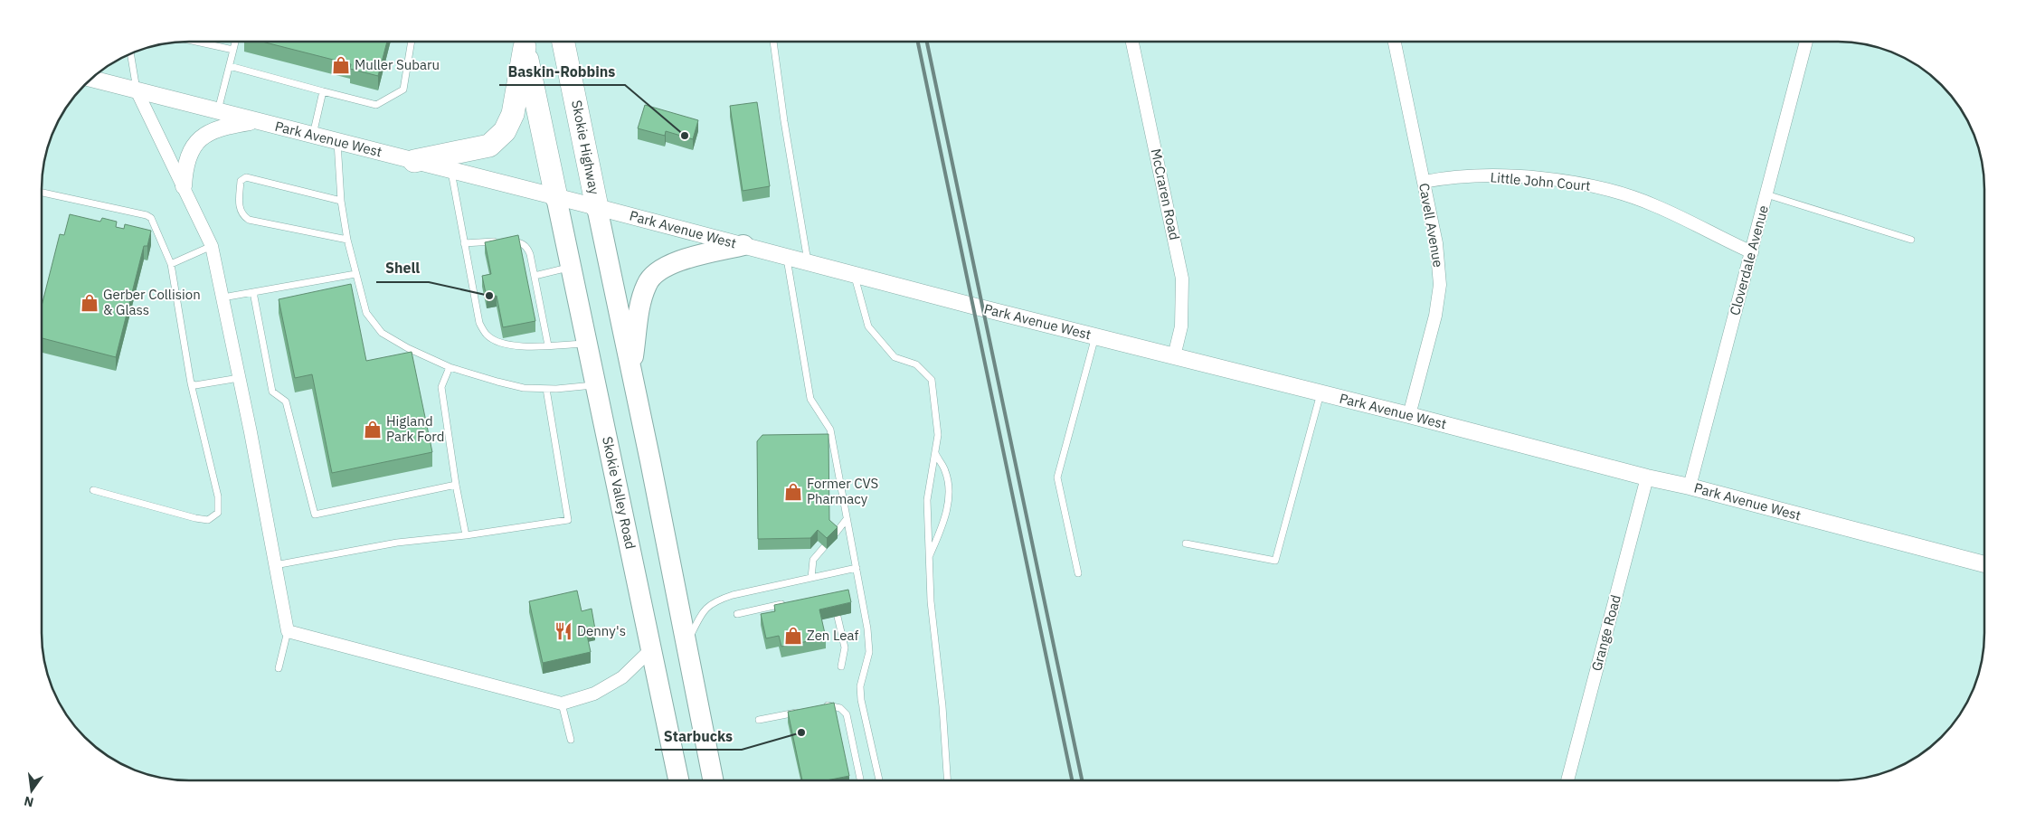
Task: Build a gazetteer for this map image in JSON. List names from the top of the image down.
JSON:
{
  "streets": {
    "highway": ["Skokie Highway", "Skokie Valley Road"],
    "street": [
      "Park Avenue West",
      "Little John Court",
      "McCraren Road",
      "Cavell Avenue",
      "Cloverdale Avenue",
      "Grange Road"
    ]
  },
  "crossings": [
    ["Park Avenue West", "Skokie Highway"],
    ["Park Avenue West", "McCraren Road"],
    ["Park Avenue West", "Cavell Avenue"],
    ["Park Avenue West", "Cloverdale Avenue"],
    ["Park Avenue West", "Skokie Valley Road"],
    ["Park Avenue West", "Grange Road"],
    ["Little John Court", "Cavell Avenue"],
    ["Little John Court", "Cloverdale Avenue"]
  ],
  "places": {
    "shop": [
      "Muller Subaru",
      "Gerber Collision & Glass",
      "Higland Park Ford",
      "Former CVS Pharmacy",
      "Zen Leaf"
    ],
    "other": ["Baskin-Robbins", "Shell", "Starbucks"],
    "restaurant": ["Denny's"]
  },
  "north": "bottom"
}
